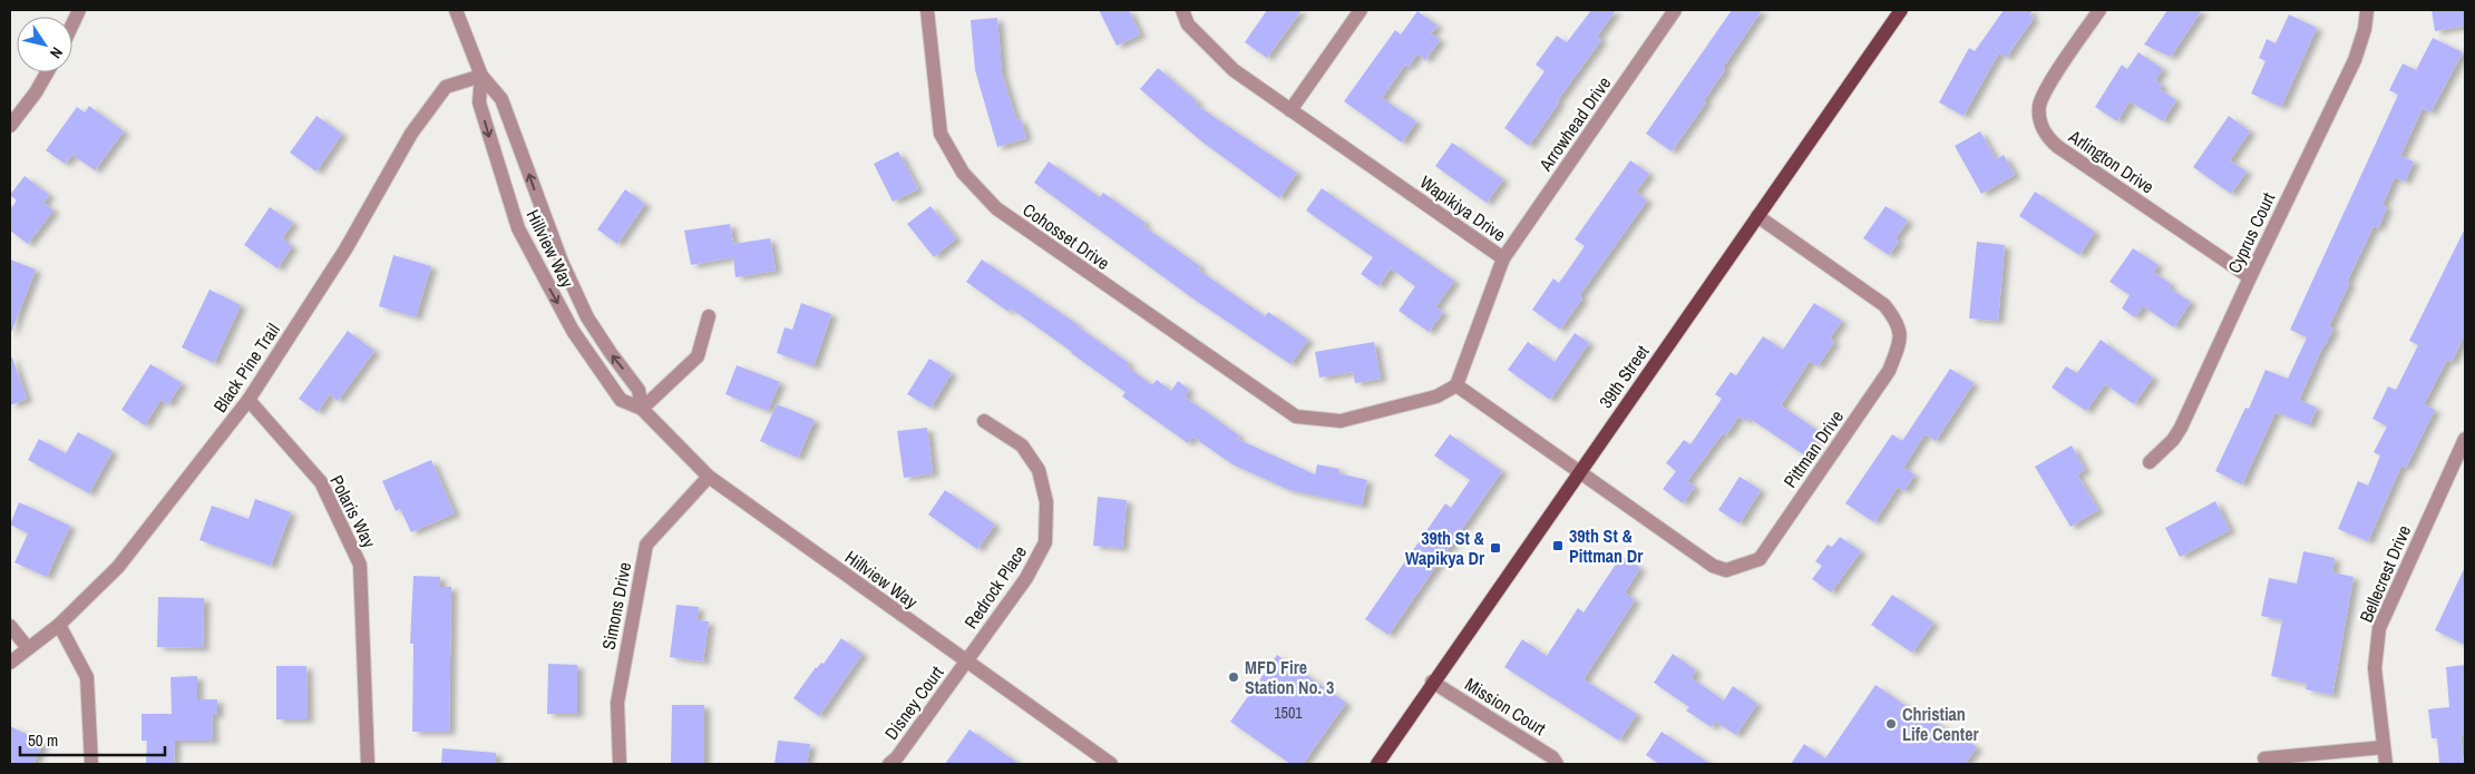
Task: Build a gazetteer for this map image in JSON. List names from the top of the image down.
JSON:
{
  "streets": {
    "main road": ["39th Street"],
    "street": [
      "Arrowhead Drive",
      "Arlington Drive",
      "Wapikiya Drive",
      "Cyprus Court",
      "Cohosset Drive",
      "Hillview Way",
      "Black Pine Trail",
      "Pittman Drive",
      "Polaris Way",
      "Bellecrest Drive",
      "Redrock Place",
      "Simons Drive",
      "Disney Court",
      "Mission Court"
    ]
  },
  "crossings": [
    ["Arrowhead Drive", "Wapikiya Drive"],
    ["Arlington Drive", "Cyprus Court"],
    ["Wapikiya Drive", "Cohosset Drive"],
    ["Hillview Way", "Black Pine Trail"],
    ["Hillview Way", "Redrock Place"],
    ["Hillview Way", "Simons Drive"],
    ["Hillview Way", "Disney Court"],
    ["Black Pine Trail", "Polaris Way"],
    ["39th Street", "Pittman Drive"],
    ["39th Street", "Mission Court"],
    ["Redrock Place", "Disney Court"]
  ],
  "places": {
    "transit": ["39th St & Pittman Dr", "39th St & Wapikya Dr"],
    "other": ["MFD Fire Station No. 3", "Christian Life Center"]
  },
  "house_numbers": ["1501"],
  "scale_bar": "50 m",
  "north": "bottom right"
}
